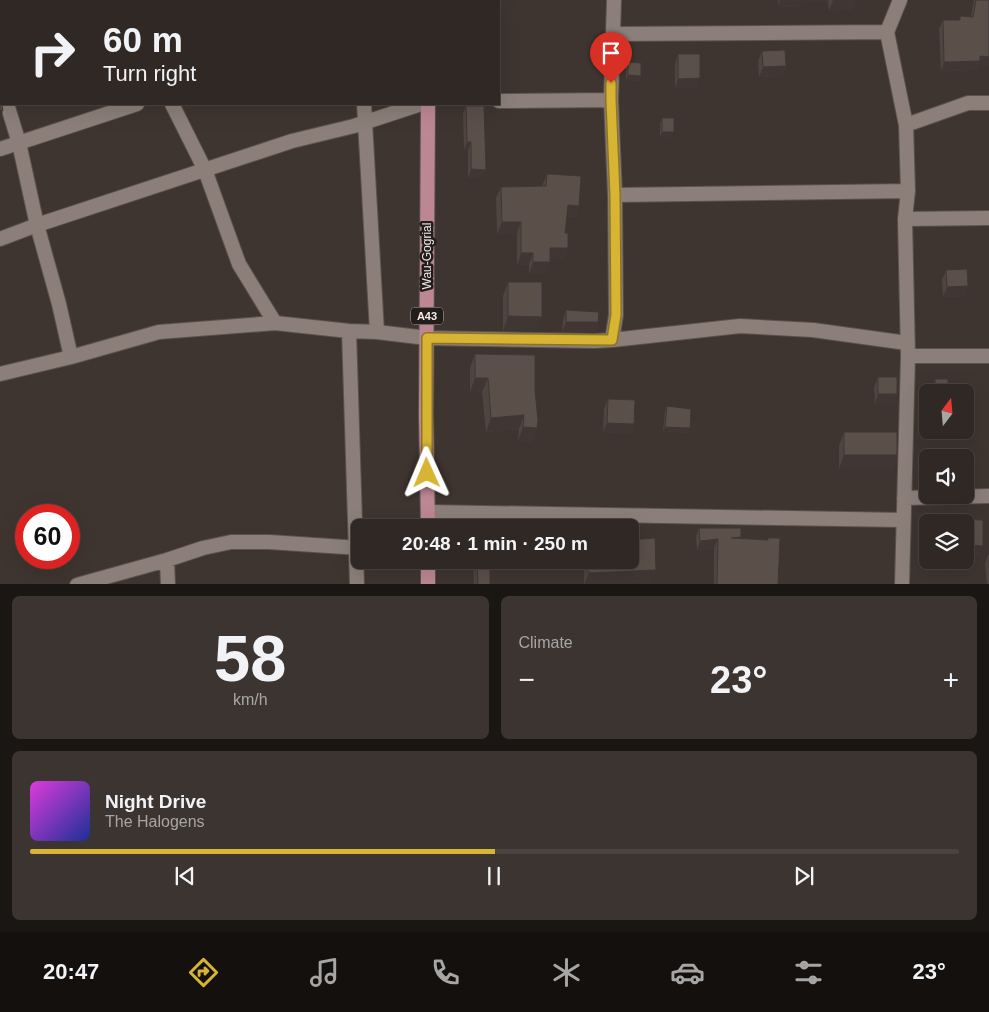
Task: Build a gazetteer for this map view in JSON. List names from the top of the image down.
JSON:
{
  "streets": {
    "main road": ["Wau-Gogrial", "A43"]
  },
  "north": "top",
  "page": {
    "turn": ["60 m", "Turn right"],
    "limit": "60",
    "trip": "20:48 · 1 min · 250 m",
    "tile": [
      ["58", "km/h"],
      "Climate"
    ],
    "heat": ["−", "23°", "+"],
    "song": ["Night Drive", "The Halogens"],
    "tabs": ["20:47", "23°"]
  }
}
